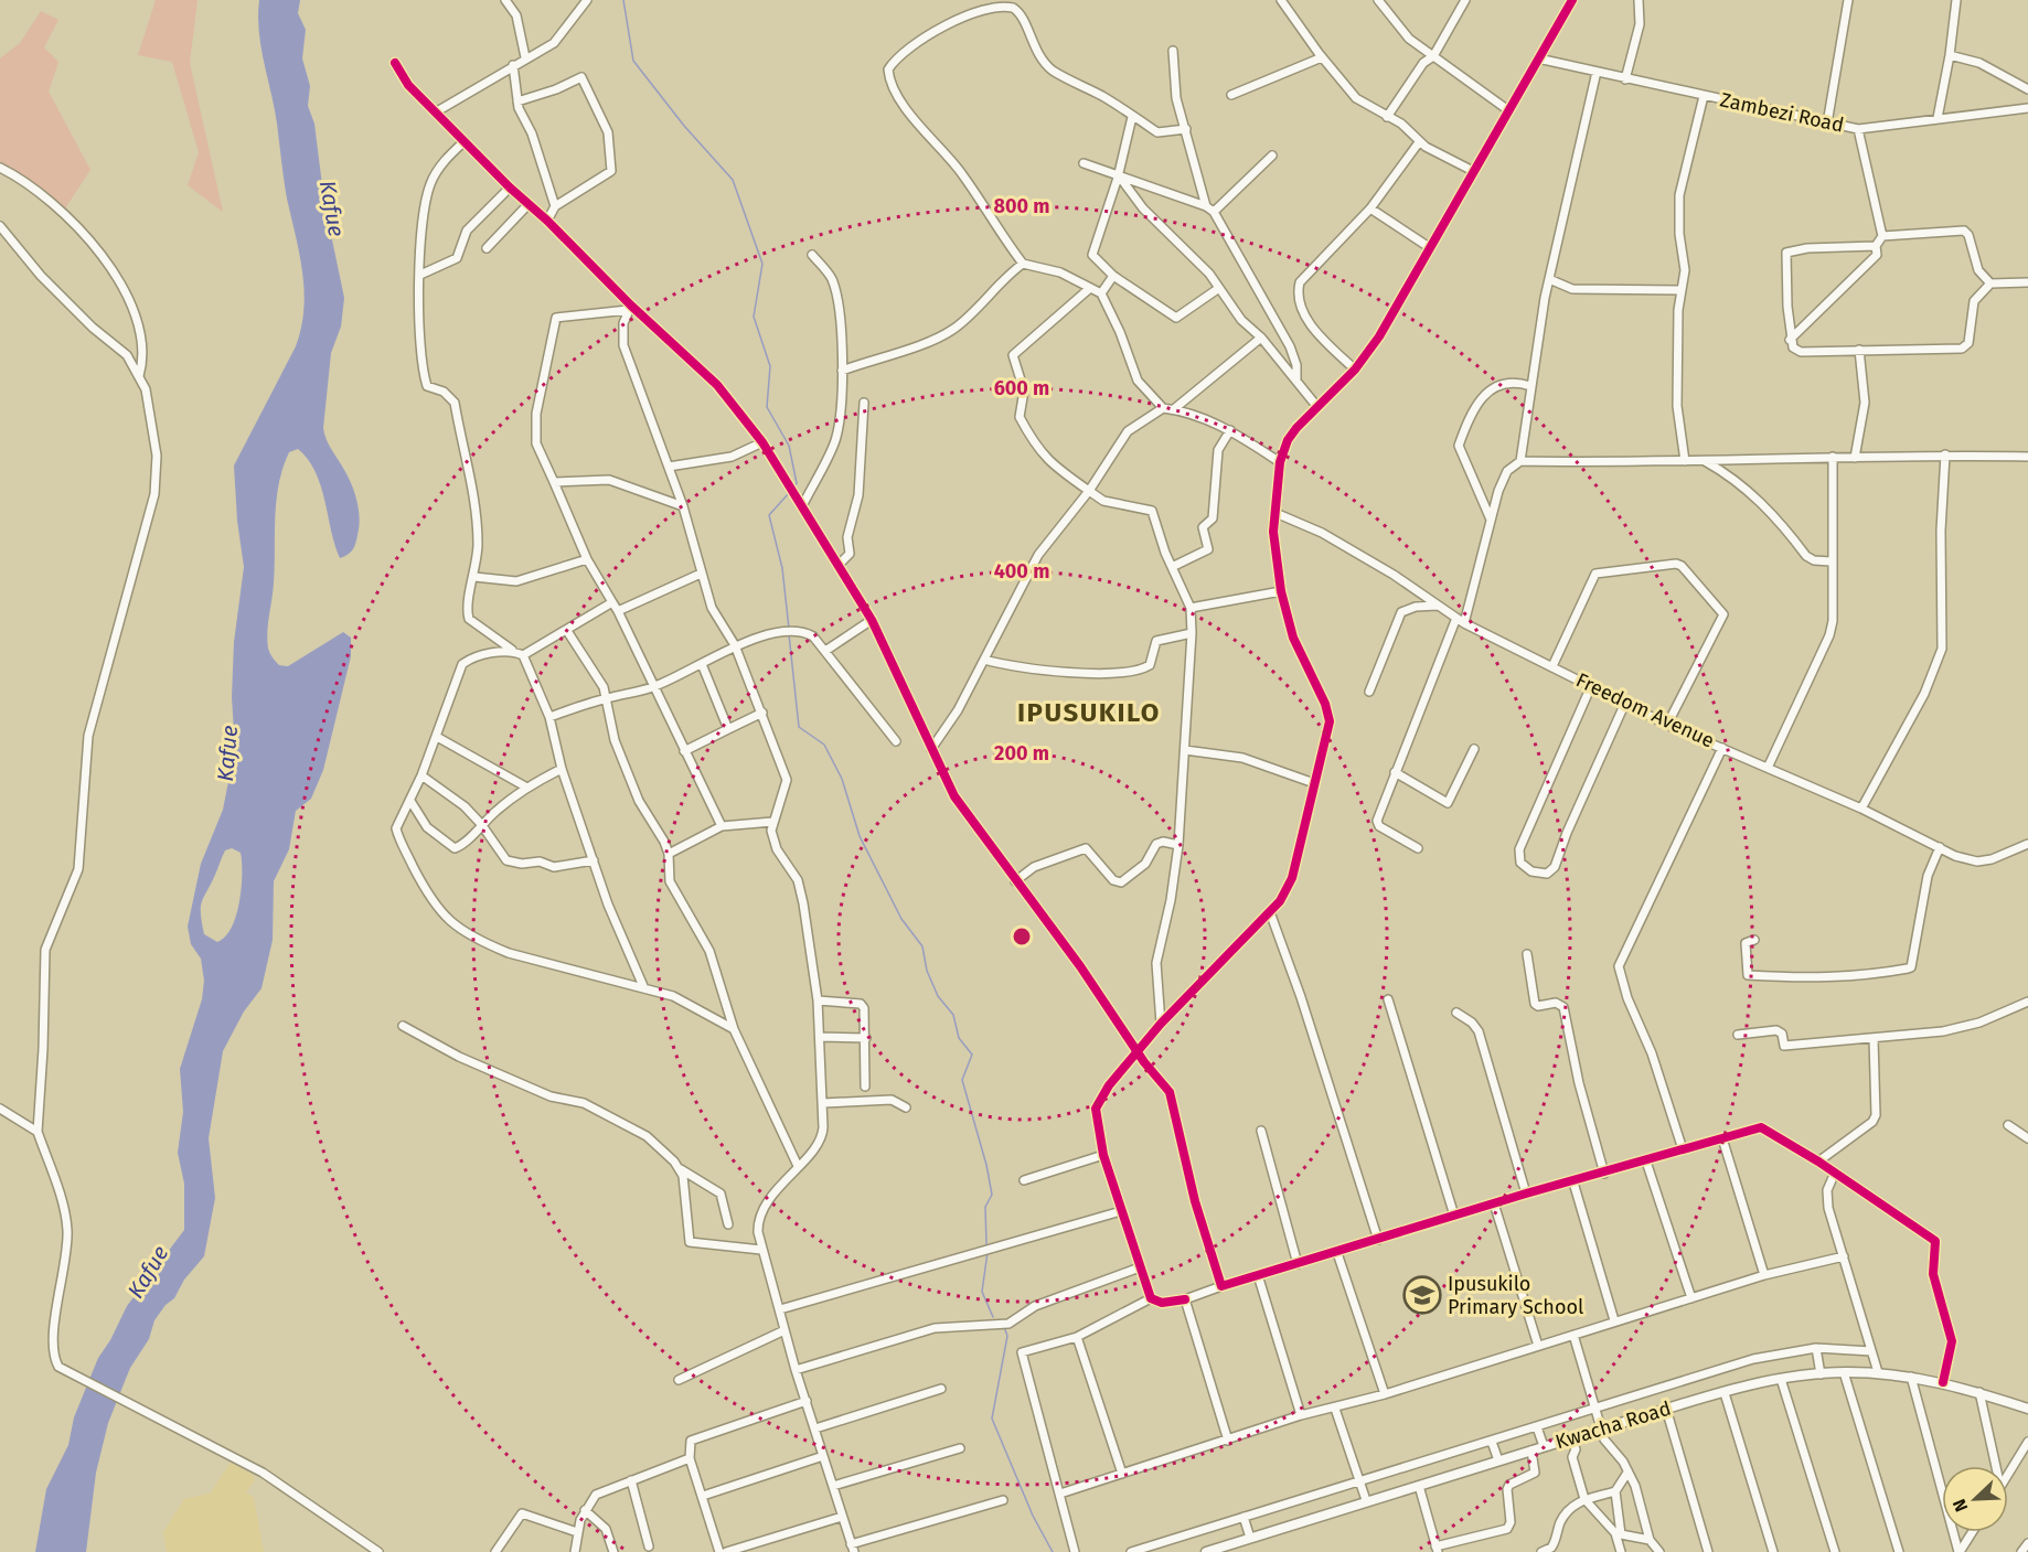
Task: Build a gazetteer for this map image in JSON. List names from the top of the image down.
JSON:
{
  "streets": {
    "main road": ["Kwacha Road"],
    "street": ["Zambezi Road", "Freedom Avenue"]
  },
  "districts": ["IPUSUKILO"],
  "water": ["Kafue"],
  "places": {
    "school or university": ["Ipusukilo Primary School"]
  },
  "north": "bottom left",
  "rings": [
    "800 m",
    "600 m",
    "400 m",
    "200 m"
  ]
}
